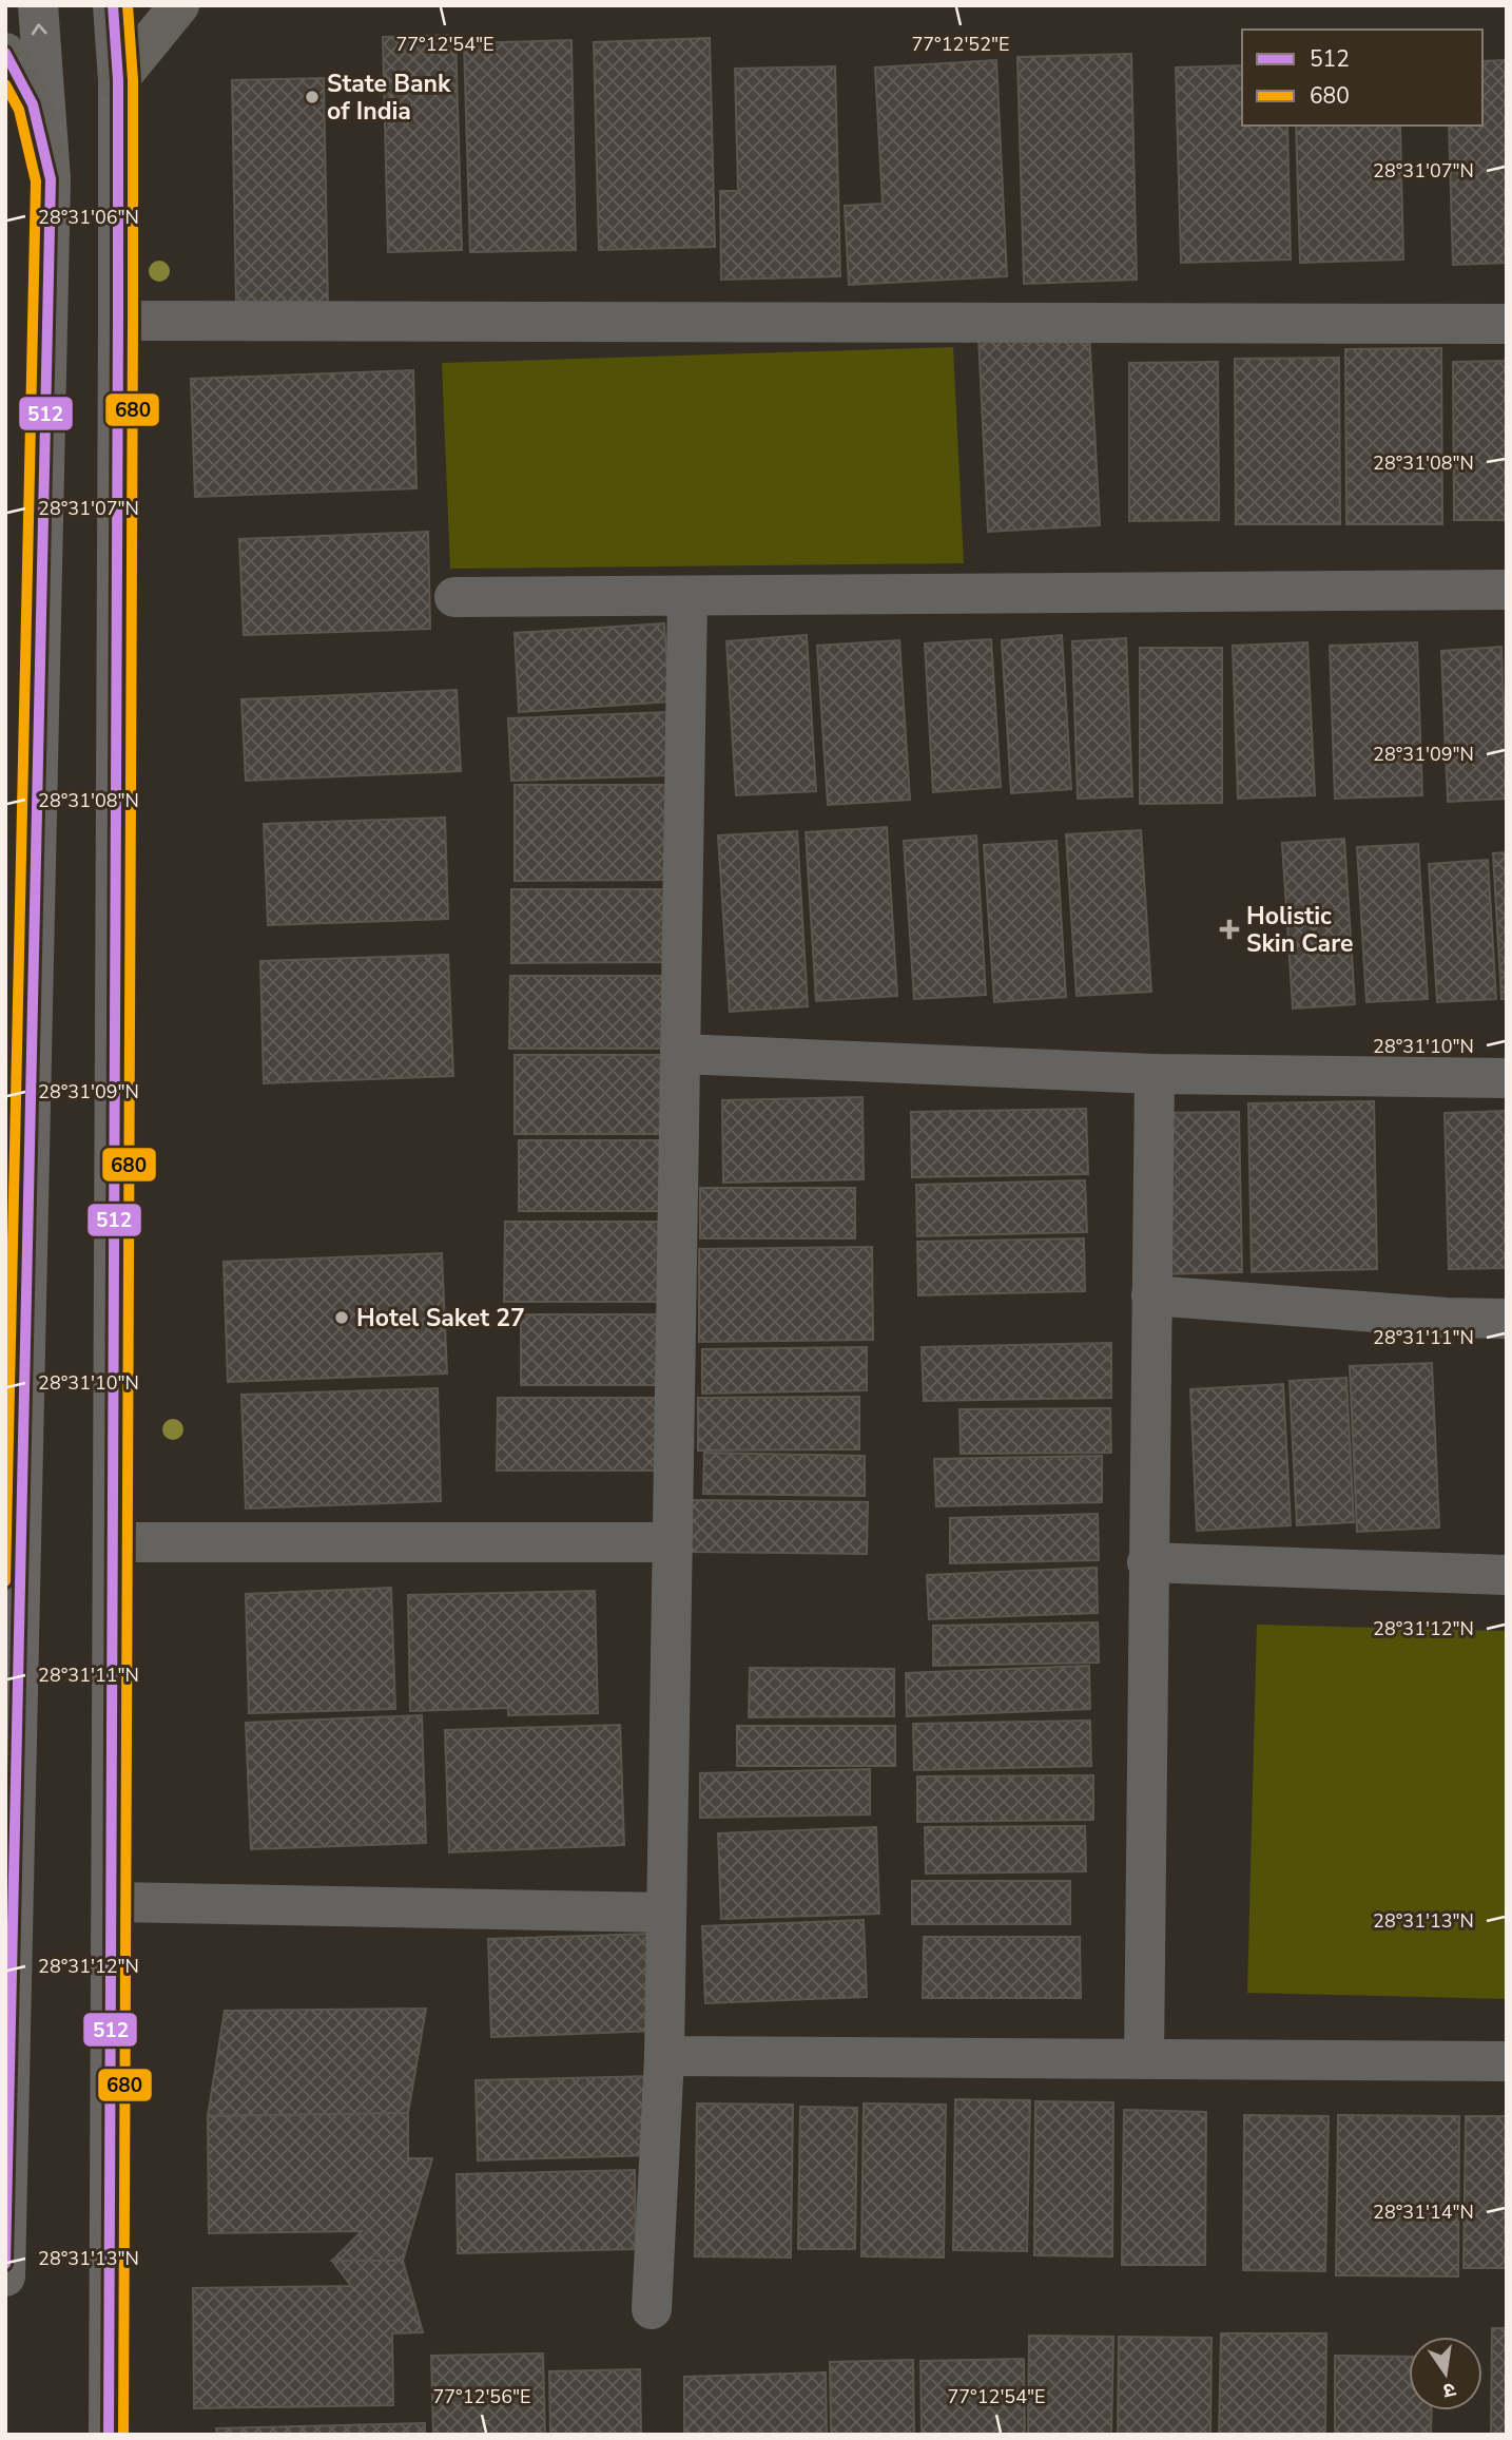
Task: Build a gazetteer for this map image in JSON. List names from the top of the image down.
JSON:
{
  "places": {
    "other": ["State Bank of India", "Hotel Saket 27"],
    "health": ["Holistic Skin Care"]
  },
  "lines": ["transit line 512", "transit line 680"],
  "legend": ["512", "680"],
  "north": "bottom",
  "coordinates": [
    "77°12'54\"E",
    "77°12'52\"E",
    "28°31'07\"N",
    "28°31'06\"N",
    "28°31'08\"N",
    "28°31'09\"N",
    "28°31'10\"N",
    "28°31'11\"N",
    "28°31'12\"N",
    "28°31'13\"N",
    "28°31'14\"N",
    "77°12'56\"E"
  ]
}
